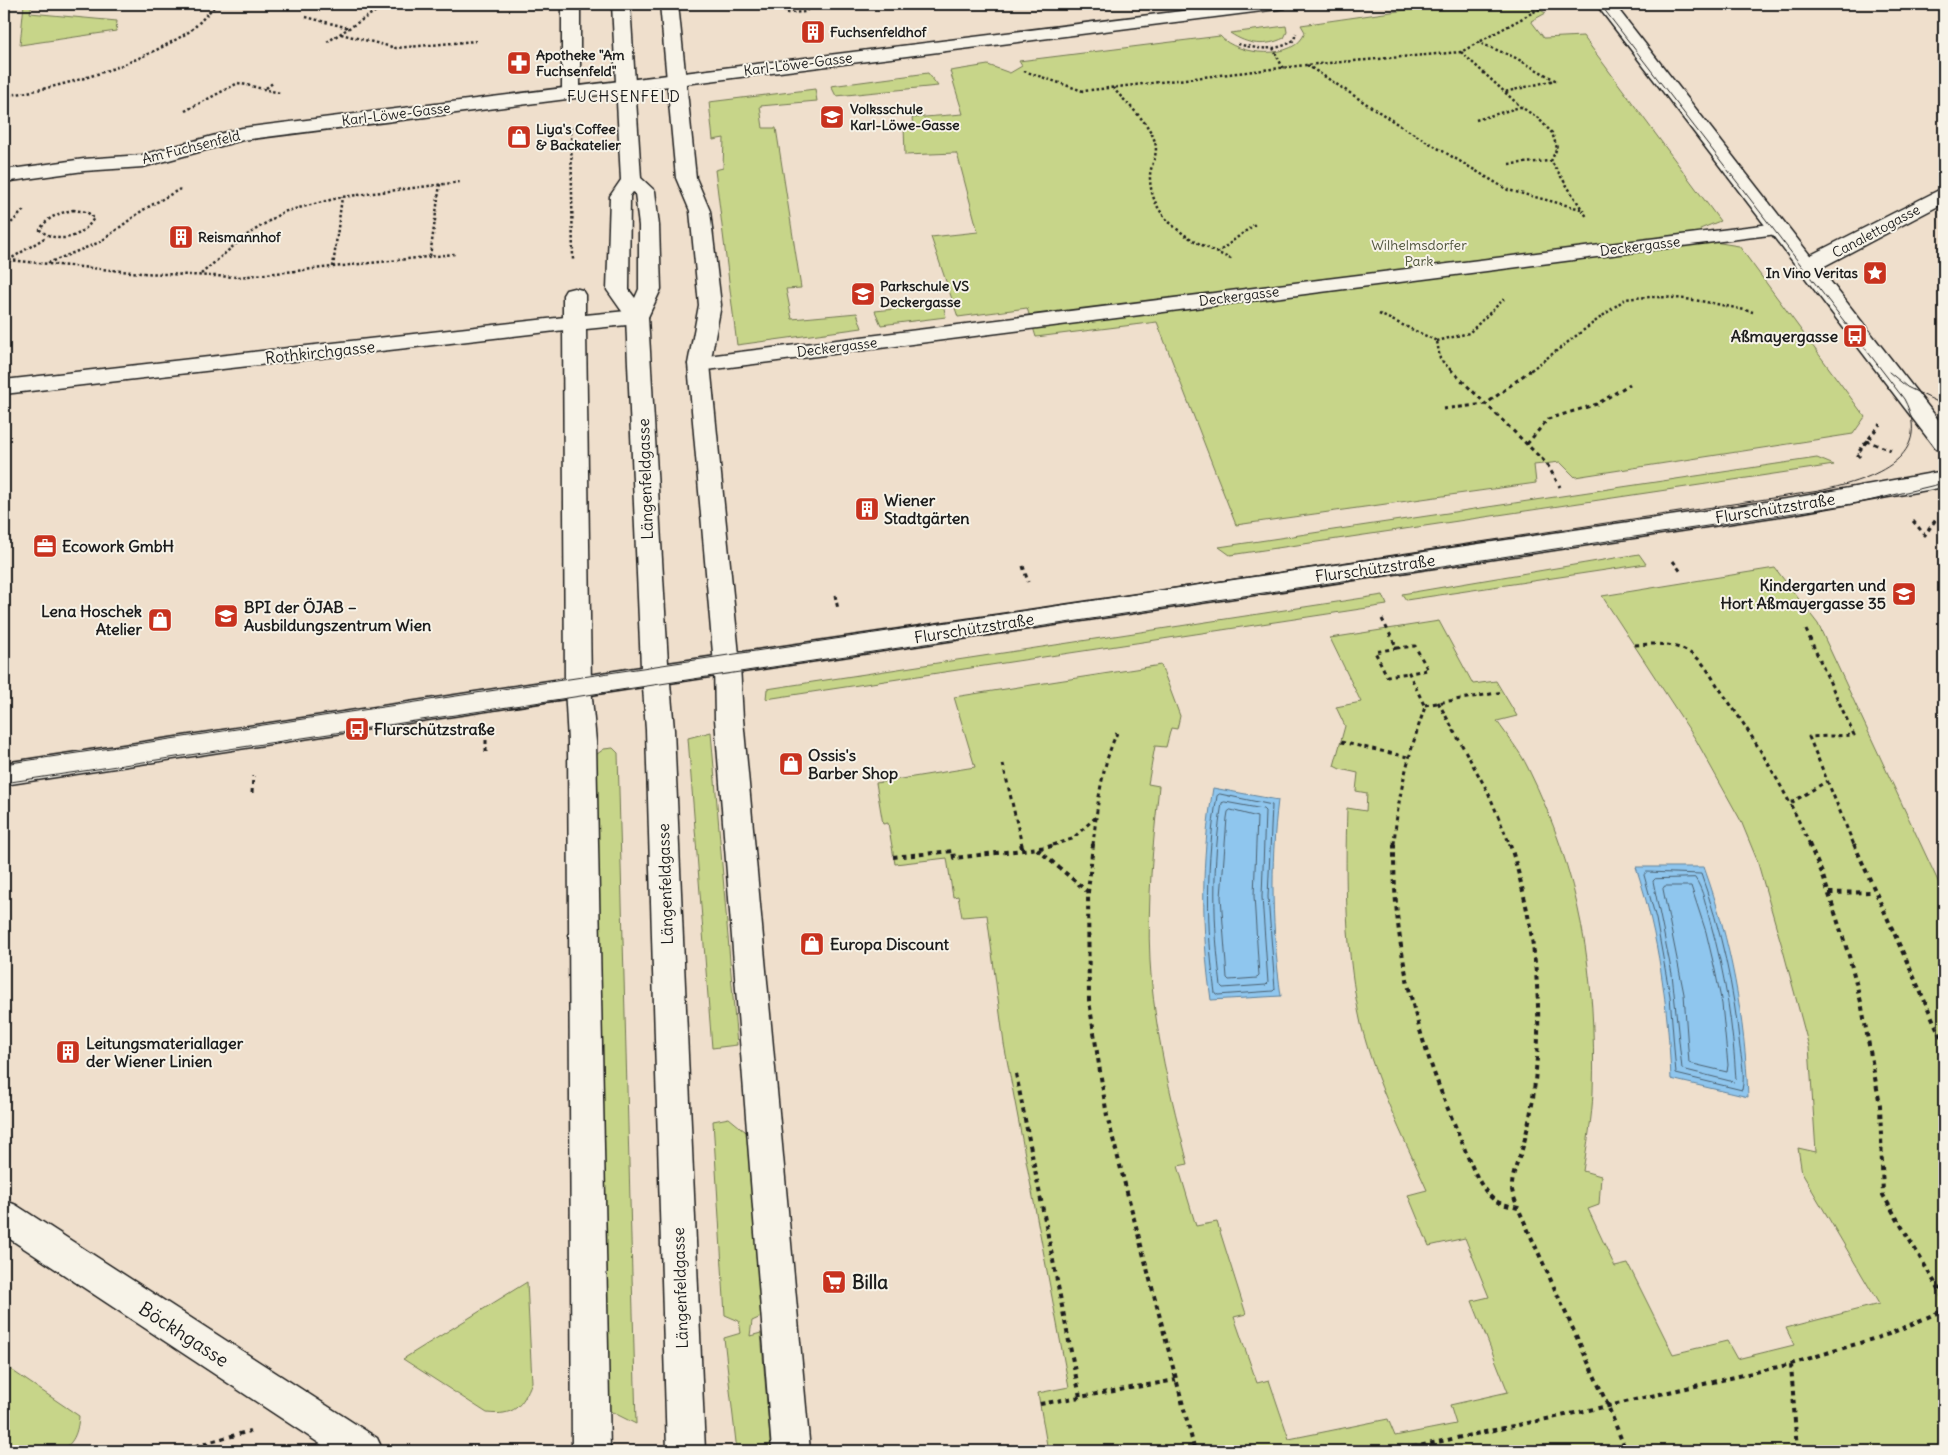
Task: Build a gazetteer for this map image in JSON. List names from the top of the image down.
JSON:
{
  "streets": {
    "street": [
      "Karl-Löwe-Gasse",
      "Am Fuchsenfeld",
      "Canalettogasse",
      "Deckergasse",
      "Rothkirchgasse",
      "Längenfeldgasse",
      "Flurschützstraße",
      "Böckhgasse"
    ]
  },
  "crossings": [
    ["Karl-Löwe-Gasse", "Am Fuchsenfeld"],
    ["Rothkirchgasse", "Längenfeldgasse"],
    ["Längenfeldgasse", "Flurschützstraße"]
  ],
  "districts": ["FUCHSENFELD"],
  "parks": ["Wilhelmsdorfer Park"],
  "places": {
    "building": [
      "Fuchsenfeldhof",
      "Reismannhof",
      "Wiener Stadtgärten",
      "Leitungsmateriallager der Wiener Linien"
    ],
    "pharmacy": ["Apotheke \"Am Fuchsenfeld\""],
    "school or university": [
      "Volksschule Karl-Löwe-Gasse",
      "Parkschule VS Deckergasse",
      "Kindergarten und Hort Aßmayergasse 35",
      "BPI der ÖJAB – Ausbildungszentrum Wien"
    ],
    "shop": [
      "Liya's Coffee & Backatelier",
      "Lena Hoschek Atelier",
      "Ossis's Barber Shop",
      "Europa Discount"
    ],
    "place": ["In Vino Veritas"],
    "bus stop": ["Aßmayergasse", "Flurschützstraße"],
    "office": ["Ecowork GmbH"],
    "supermarket": ["Billa"]
  }
}
